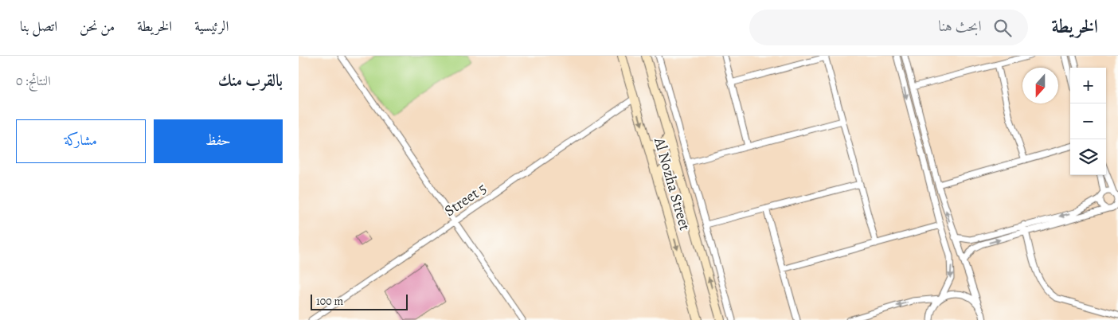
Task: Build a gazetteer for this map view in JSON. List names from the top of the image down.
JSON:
{
  "streets": {
    "main road": ["Al Nozha Street"],
    "street": ["Street 5"]
  },
  "crossings": [
    ["Al Nozha Street", "Street 5"]
  ],
  "scale_bar": "100 m",
  "north": "bottom",
  "page": {
    "header": "الخريطة",
    "search": "ابحث هنا",
    "nav": [
      "الرئيسية",
      "الخريطة",
      "من نحن",
      "اتصل بنا"
    ],
    "heading": ["بالقرب منك", "النتائج: 0"],
    "map_buttons": ["+", "−"],
    "buttons": ["حفظ", "مشاركة"],
    "scale": "100 m"
  }
}
